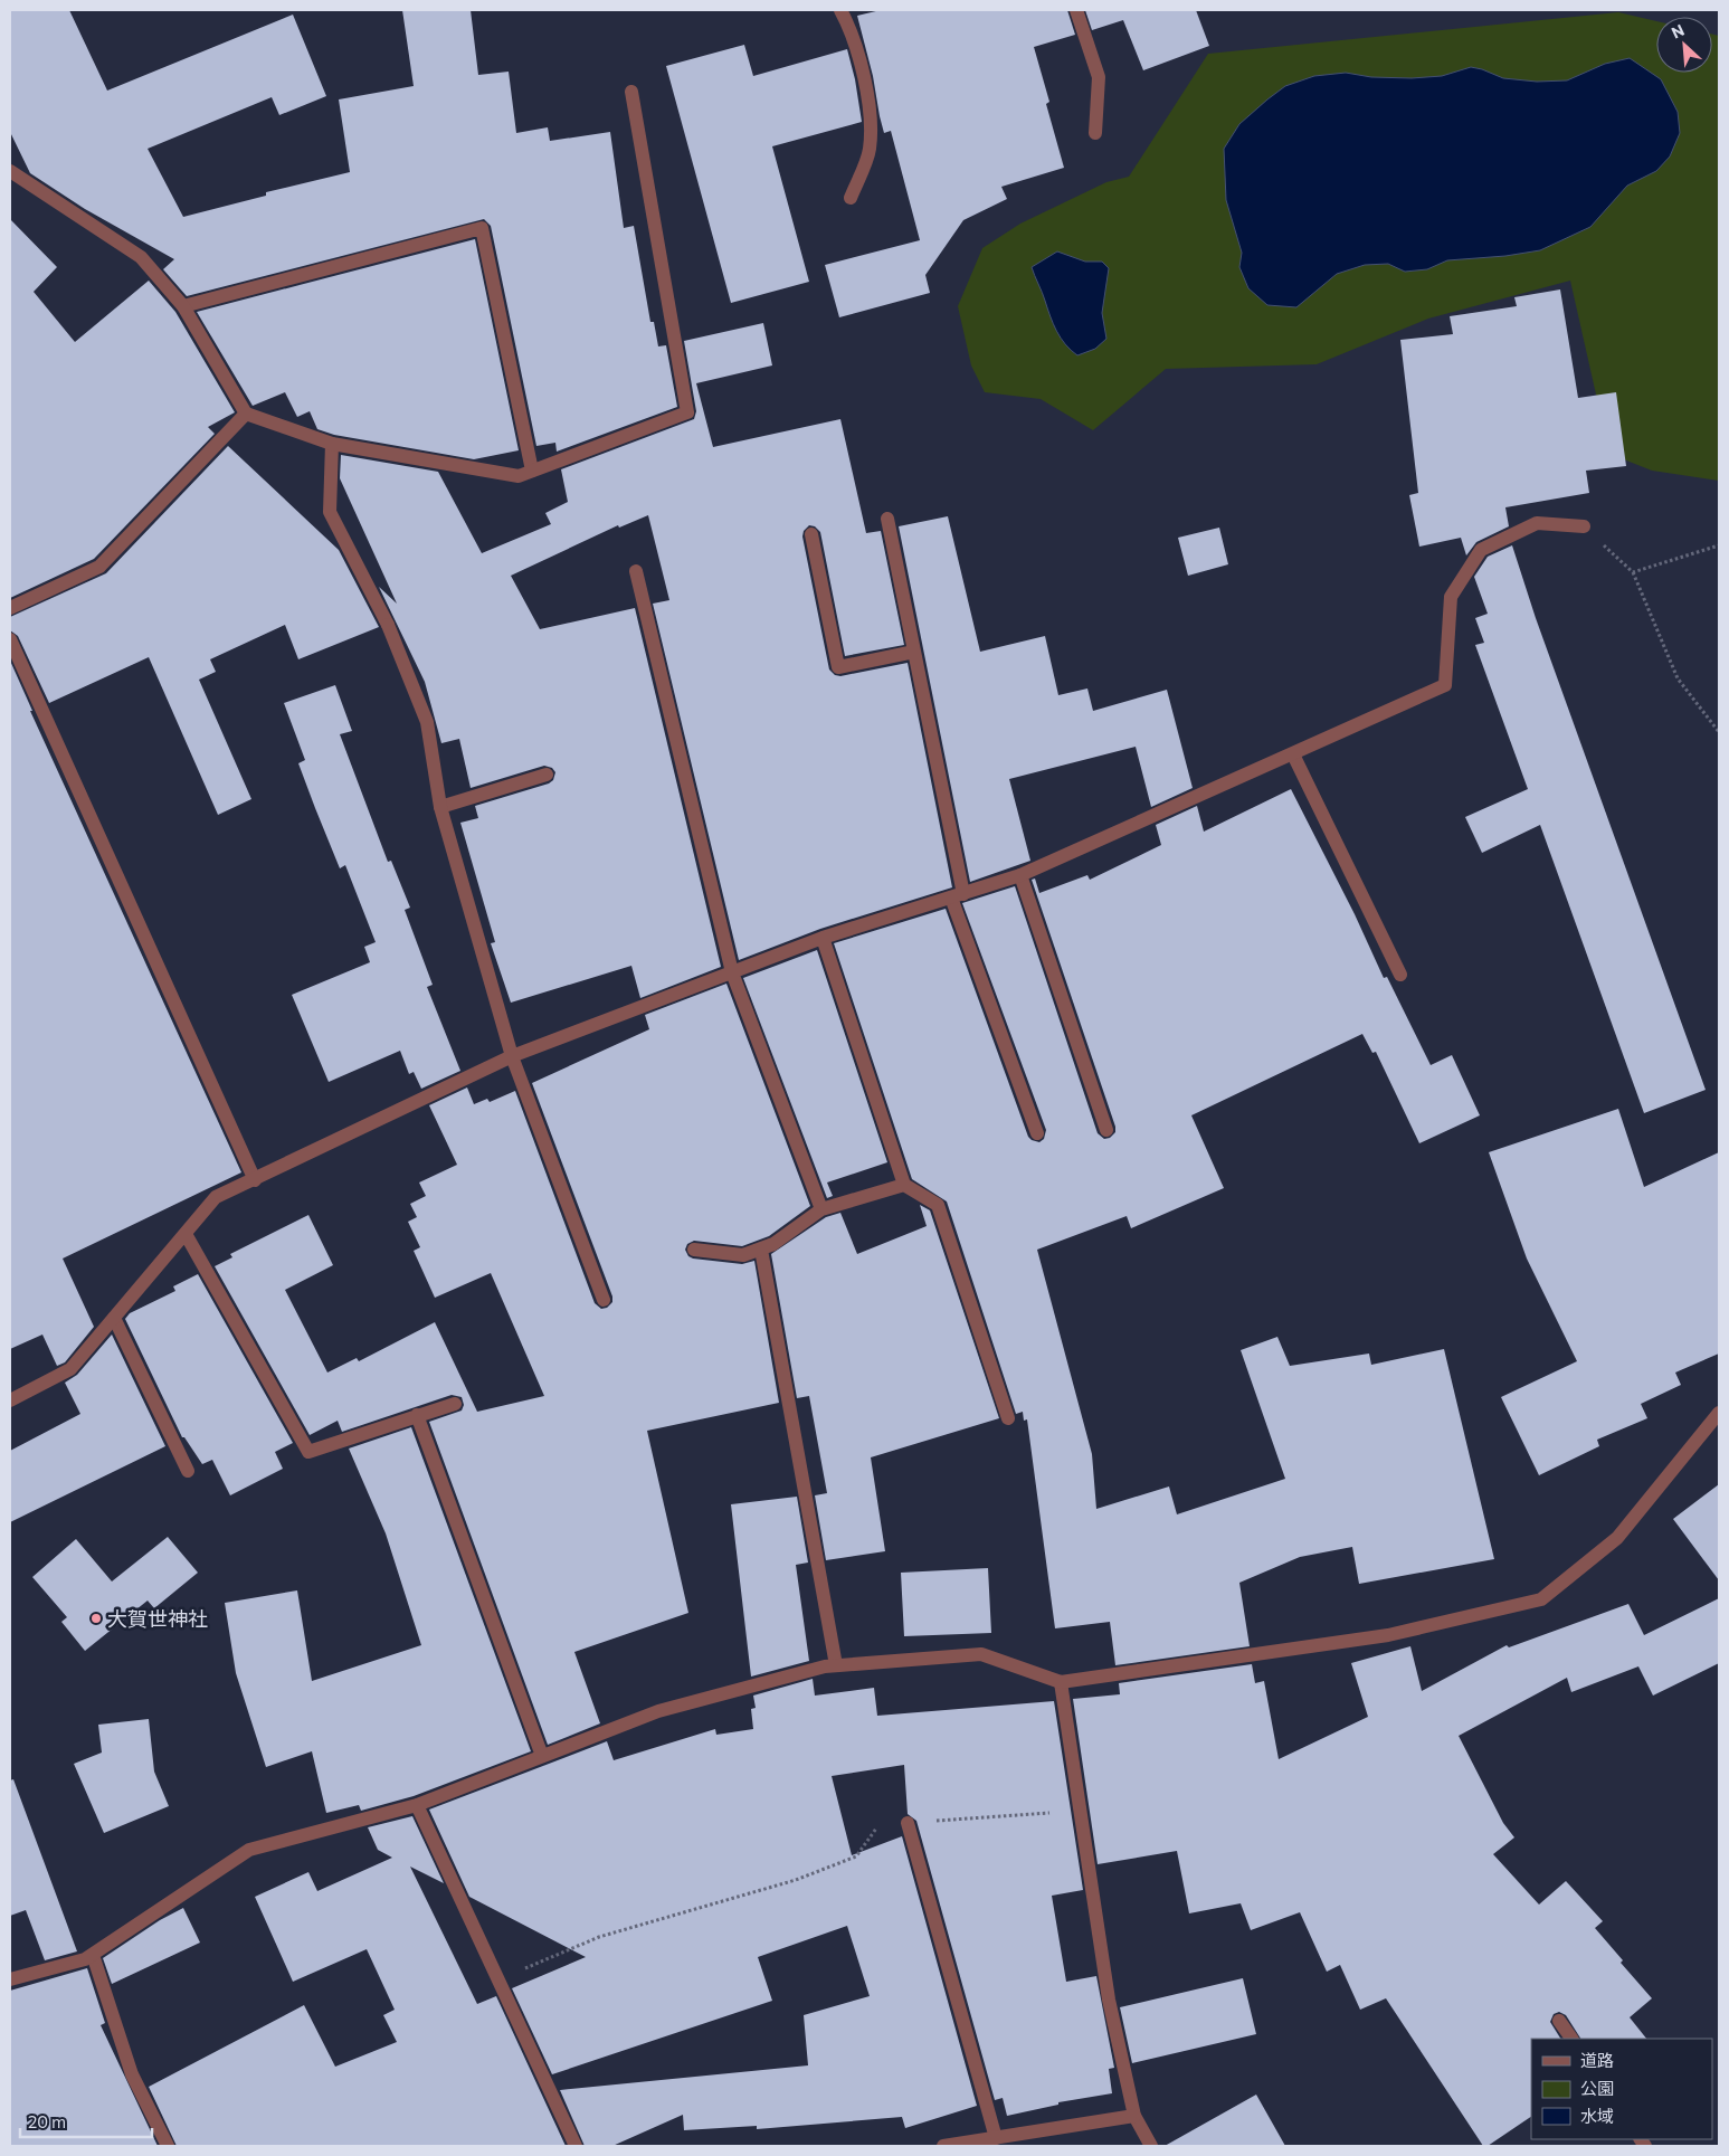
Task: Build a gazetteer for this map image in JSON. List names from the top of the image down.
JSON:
{
  "places": ["大賀世神社"],
  "legend": ["道路", "公園", "水域"],
  "scale_bar": "20 m",
  "north": "top left"
}
